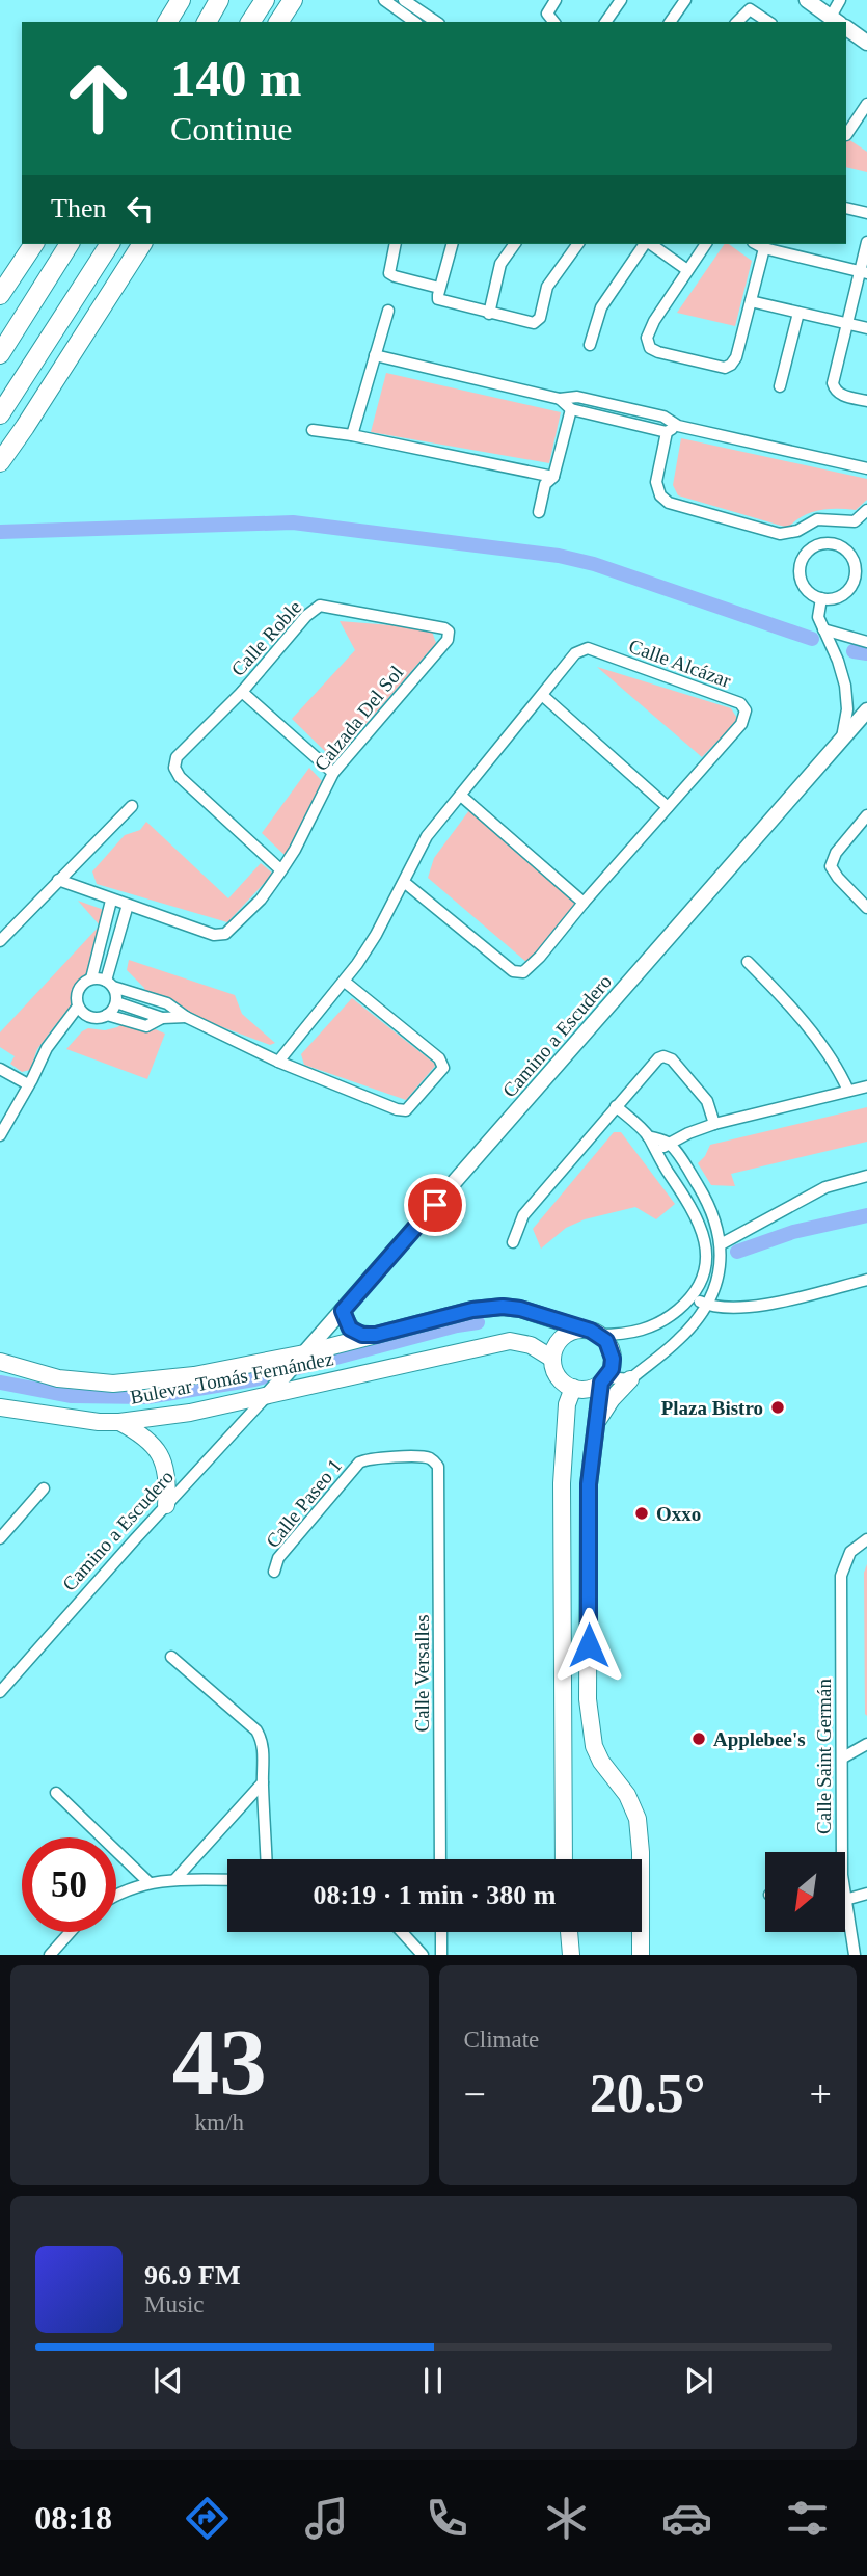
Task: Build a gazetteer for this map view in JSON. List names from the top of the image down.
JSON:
{
  "streets": {
    "main road": ["Bulevar Tomás Fernández"],
    "street": [
      "Calle Roble",
      "Calle Alcázar",
      "Calzada Del Sol",
      "Camino a Escudero",
      "Calle Paseo 1",
      "Calle Versalles",
      "Calle Saint Germán"
    ]
  },
  "crossings": [
    ["Calle Roble", "Calzada Del Sol"],
    ["Camino a Escudero", "Bulevar Tomás Fernández"],
    ["Calle Paseo 1", "Calle Versalles"]
  ],
  "places": ["Plaza Bistro", "Oxxo", "Applebee's"],
  "north": "bottom left",
  "page": {
    "turn": ["140 m", "Continue"],
    "then": "Then",
    "limit": "50",
    "trip": "08:19 · 1 min · 380 m",
    "tile": [
      ["43", "km/h"],
      "Climate"
    ],
    "heat": ["−", "20.5°", "+"],
    "song": ["96.9 FM", "Music"],
    "tabs": "08:18"
  }
}
